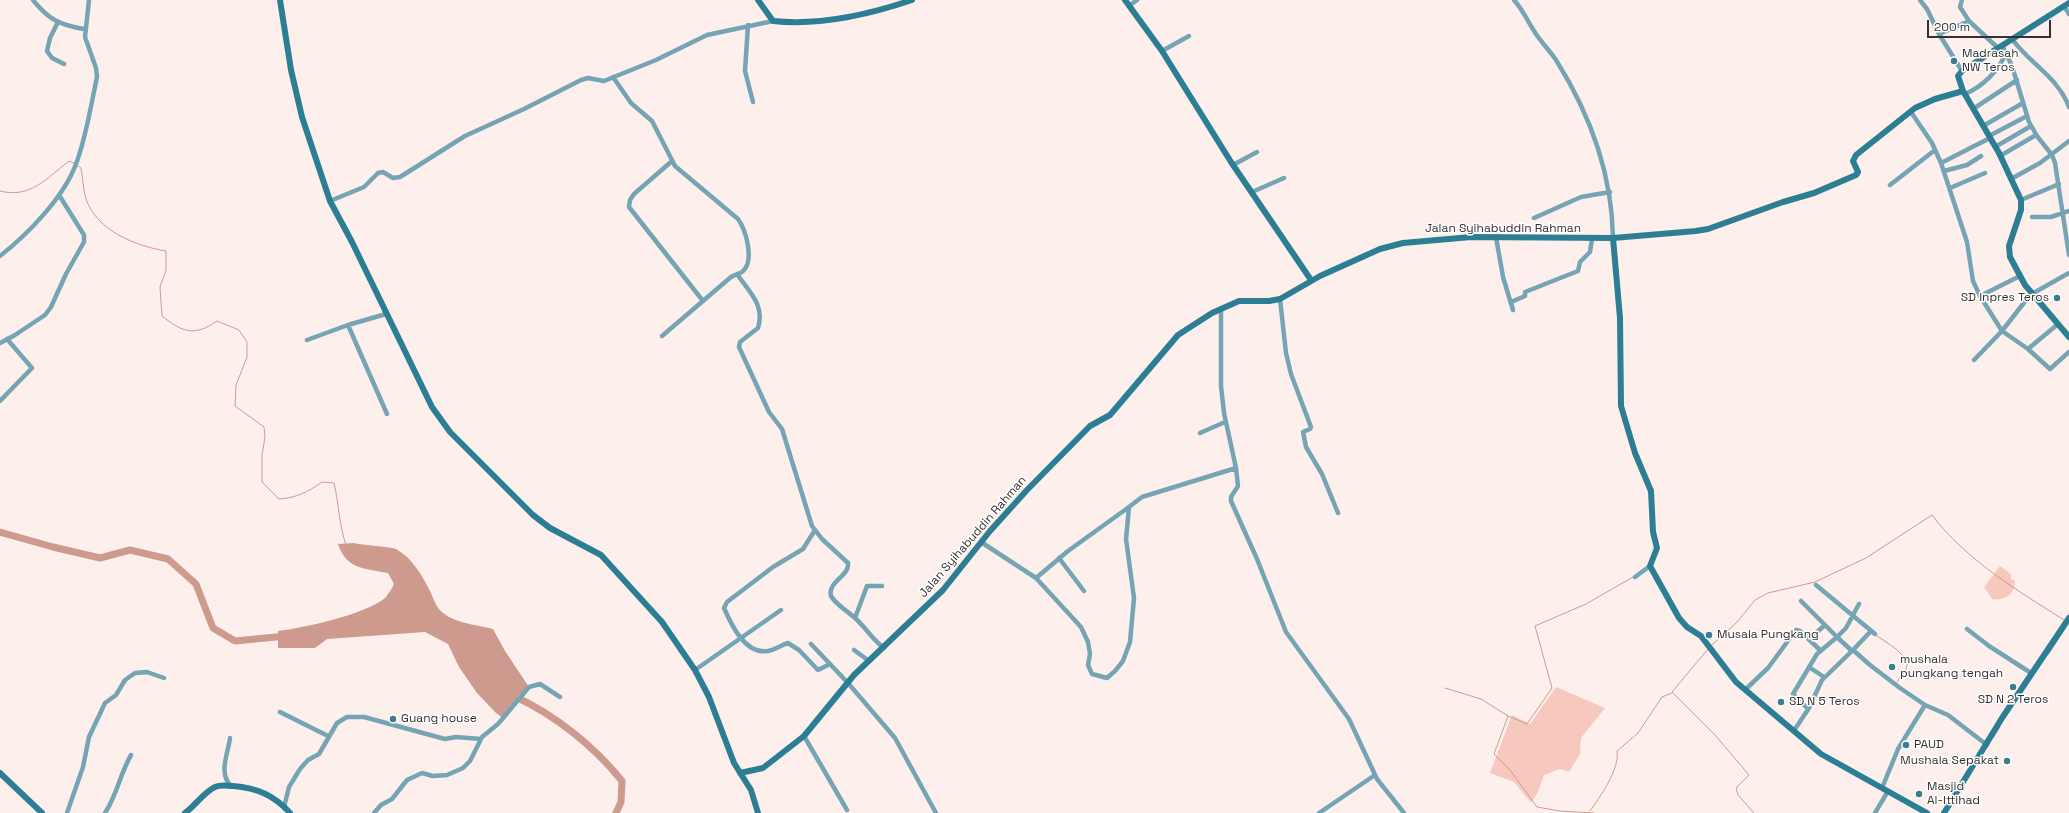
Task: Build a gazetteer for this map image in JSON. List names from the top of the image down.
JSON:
{
  "streets": {
    "street": ["Jalan Syihabuddin Rahman"]
  },
  "places": [
    "Madrasah NW Teros",
    "SD Inpres Teros",
    "Musala Pungkang",
    "mushala pungkang tengah",
    "SD N 2 Teros",
    "SD N 5 Teros",
    "Guang house",
    "PAUD",
    "Mushala Sepakat",
    "Masjid Al-Ittihad"
  ],
  "scale_bar": "200 m"
}
